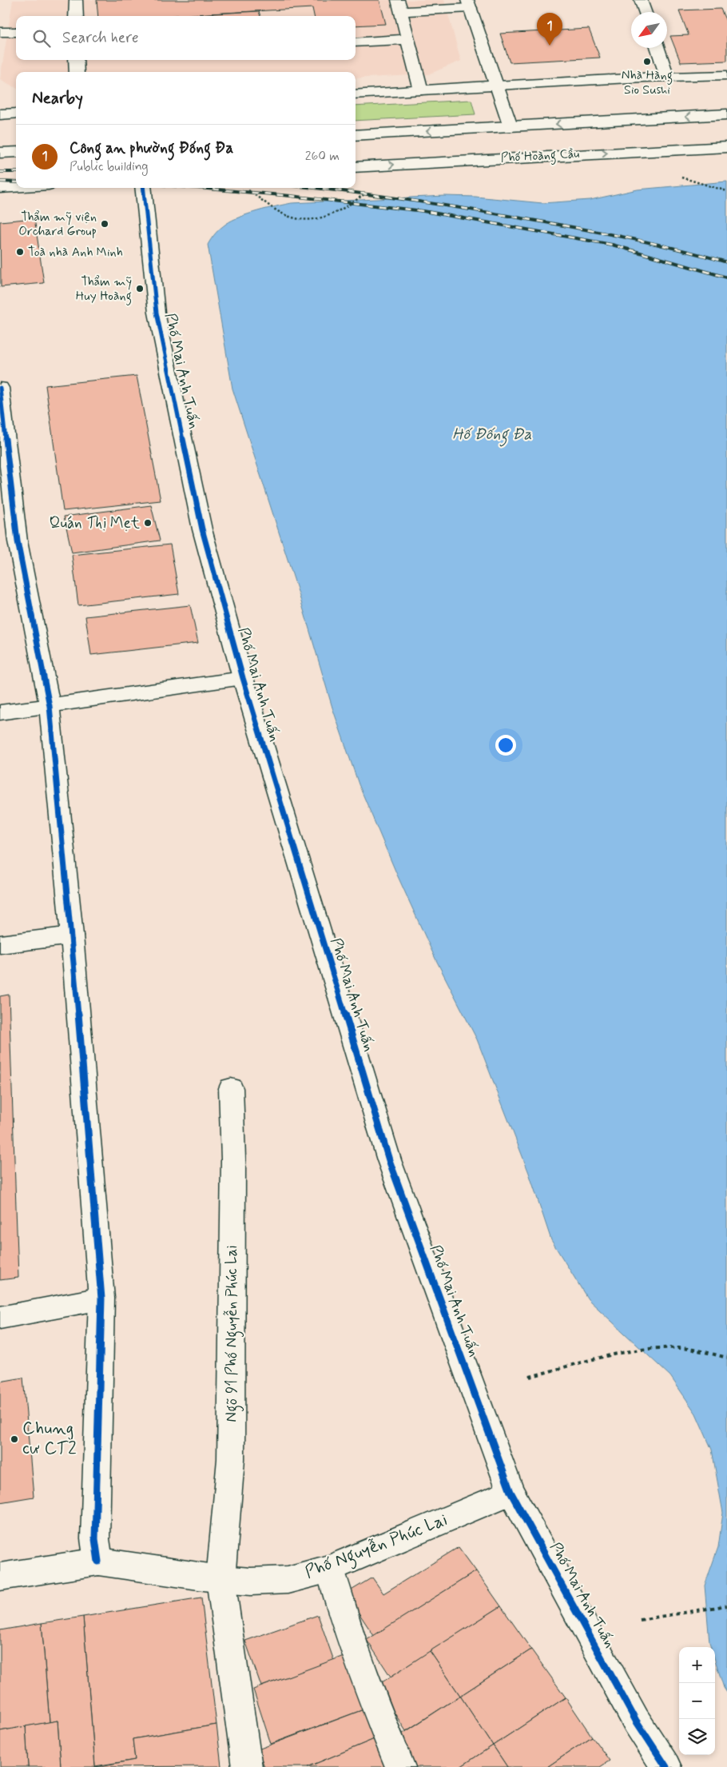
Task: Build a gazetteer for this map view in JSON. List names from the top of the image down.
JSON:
{
  "streets": {
    "street": [
      "Phố Hoàng Cầu",
      "Phố Mai Anh Tuấn",
      "Ngõ 91 Phố Nguyễn Phúc Lai",
      "Phố Nguyễn Phúc Lai"
    ]
  },
  "crossings": [
    ["Phố Mai Anh Tuấn", "Phố Nguyễn Phúc Lai"],
    ["Ngõ 91 Phố Nguyễn Phúc Lai", "Phố Nguyễn Phúc Lai"]
  ],
  "water": ["Hố Đống Đa"],
  "places": [
    "Nhà Hàng Sio Sushi",
    "Thẩm mỹ viện Orchard Group",
    "Toà nhà Anh Minh",
    "Thẩm mỹ Huy Hoàng",
    "Quán Thị Mẹt",
    "Chung cư CT2"
  ],
  "north": "bottom left",
  "page": {
    "pins": "1",
    "search": "Search here",
    "heading": "Nearby",
    "list": [
      {
        "mark": "1",
        "name": "Công an phường Đống Đa",
        "note": "Public building",
        "value": "260 m"
      }
    ],
    "map_buttons": ["+", "−"]
  }
}
